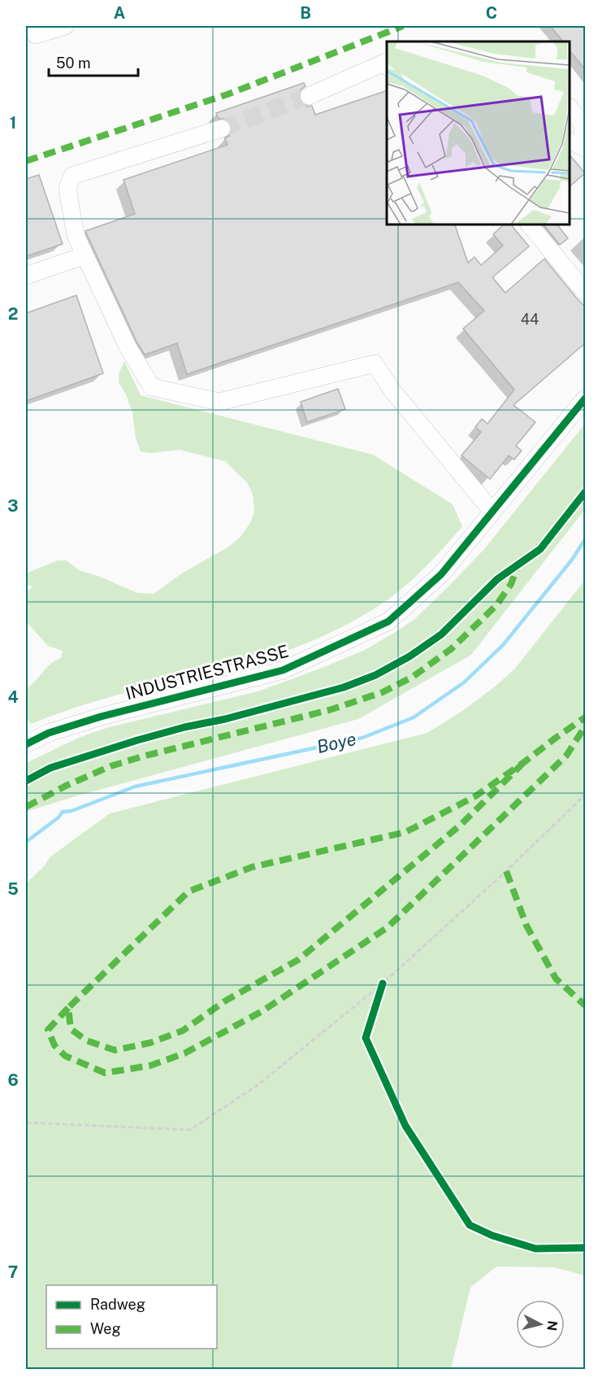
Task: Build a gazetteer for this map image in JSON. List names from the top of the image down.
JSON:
{
  "streets": {
    "street": ["INDUSTRIESTRASSE"]
  },
  "water": ["Boye"],
  "house_numbers": ["44"],
  "legend": ["Radweg", "Weg"],
  "scale_bar": "50 m",
  "north": "right",
  "grid": {
    "columns": ["A", "B", "C"],
    "rows": [
      "1",
      "2",
      "3",
      "4",
      "5",
      "6",
      "7"
    ]
  }
}
